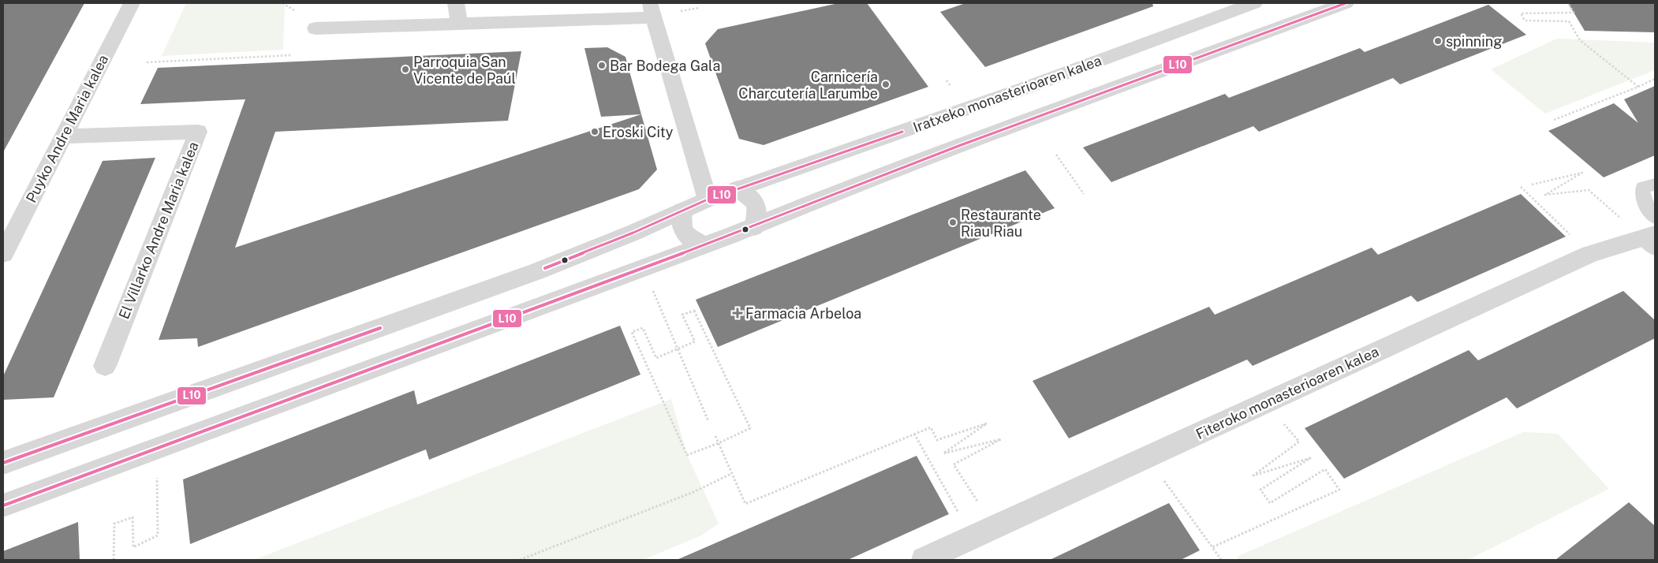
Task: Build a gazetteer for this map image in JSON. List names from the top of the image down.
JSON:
{
  "streets": {
    "street": [
      "Iratxeko monasterioaren kalea",
      "Puyko Andre Maria kalea",
      "El Villarko Andre Maria kalea",
      "Fiteroko monasterioaren kalea"
    ]
  },
  "crossings": [
    ["Puyko Andre Maria kalea", "El Villarko Andre Maria kalea"]
  ],
  "places": {
    "other": [
      "spinning",
      "Bar Bodega Gala",
      "Parroquia San Vicente de Paúl",
      "Carnicería Charcutería Larumbe",
      "Eroski City",
      "Restaurante Riau Riau"
    ],
    "health": ["Farmacia Arbeloa"]
  },
  "lines": ["transit line L10"]
}
